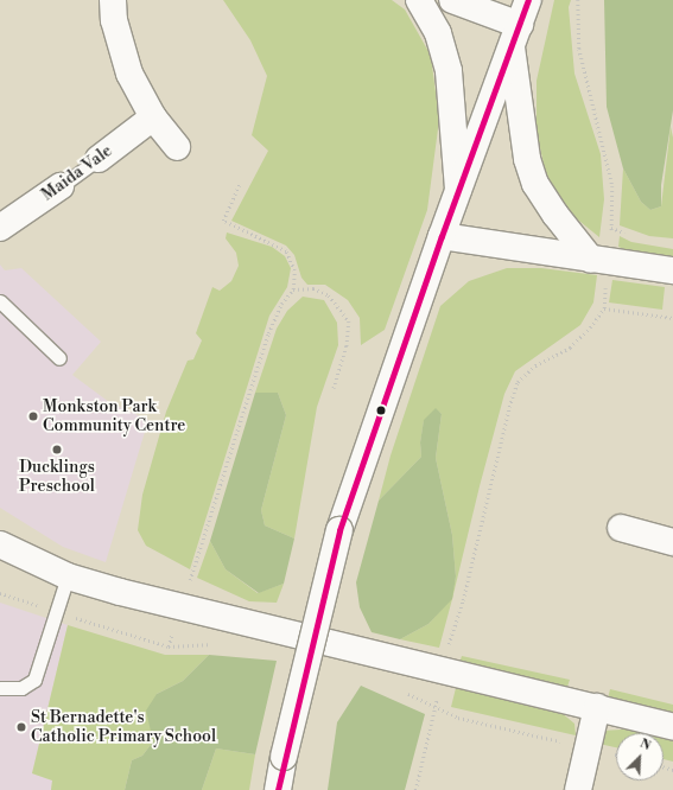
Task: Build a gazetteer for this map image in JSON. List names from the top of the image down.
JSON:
{
  "streets": {
    "street": ["Maida Vale"]
  },
  "places": ["Monkston Park Community Centre", "Ducklings Preschool", "St Bernadette's Catholic Primary School"],
  "north": "top right"
}
